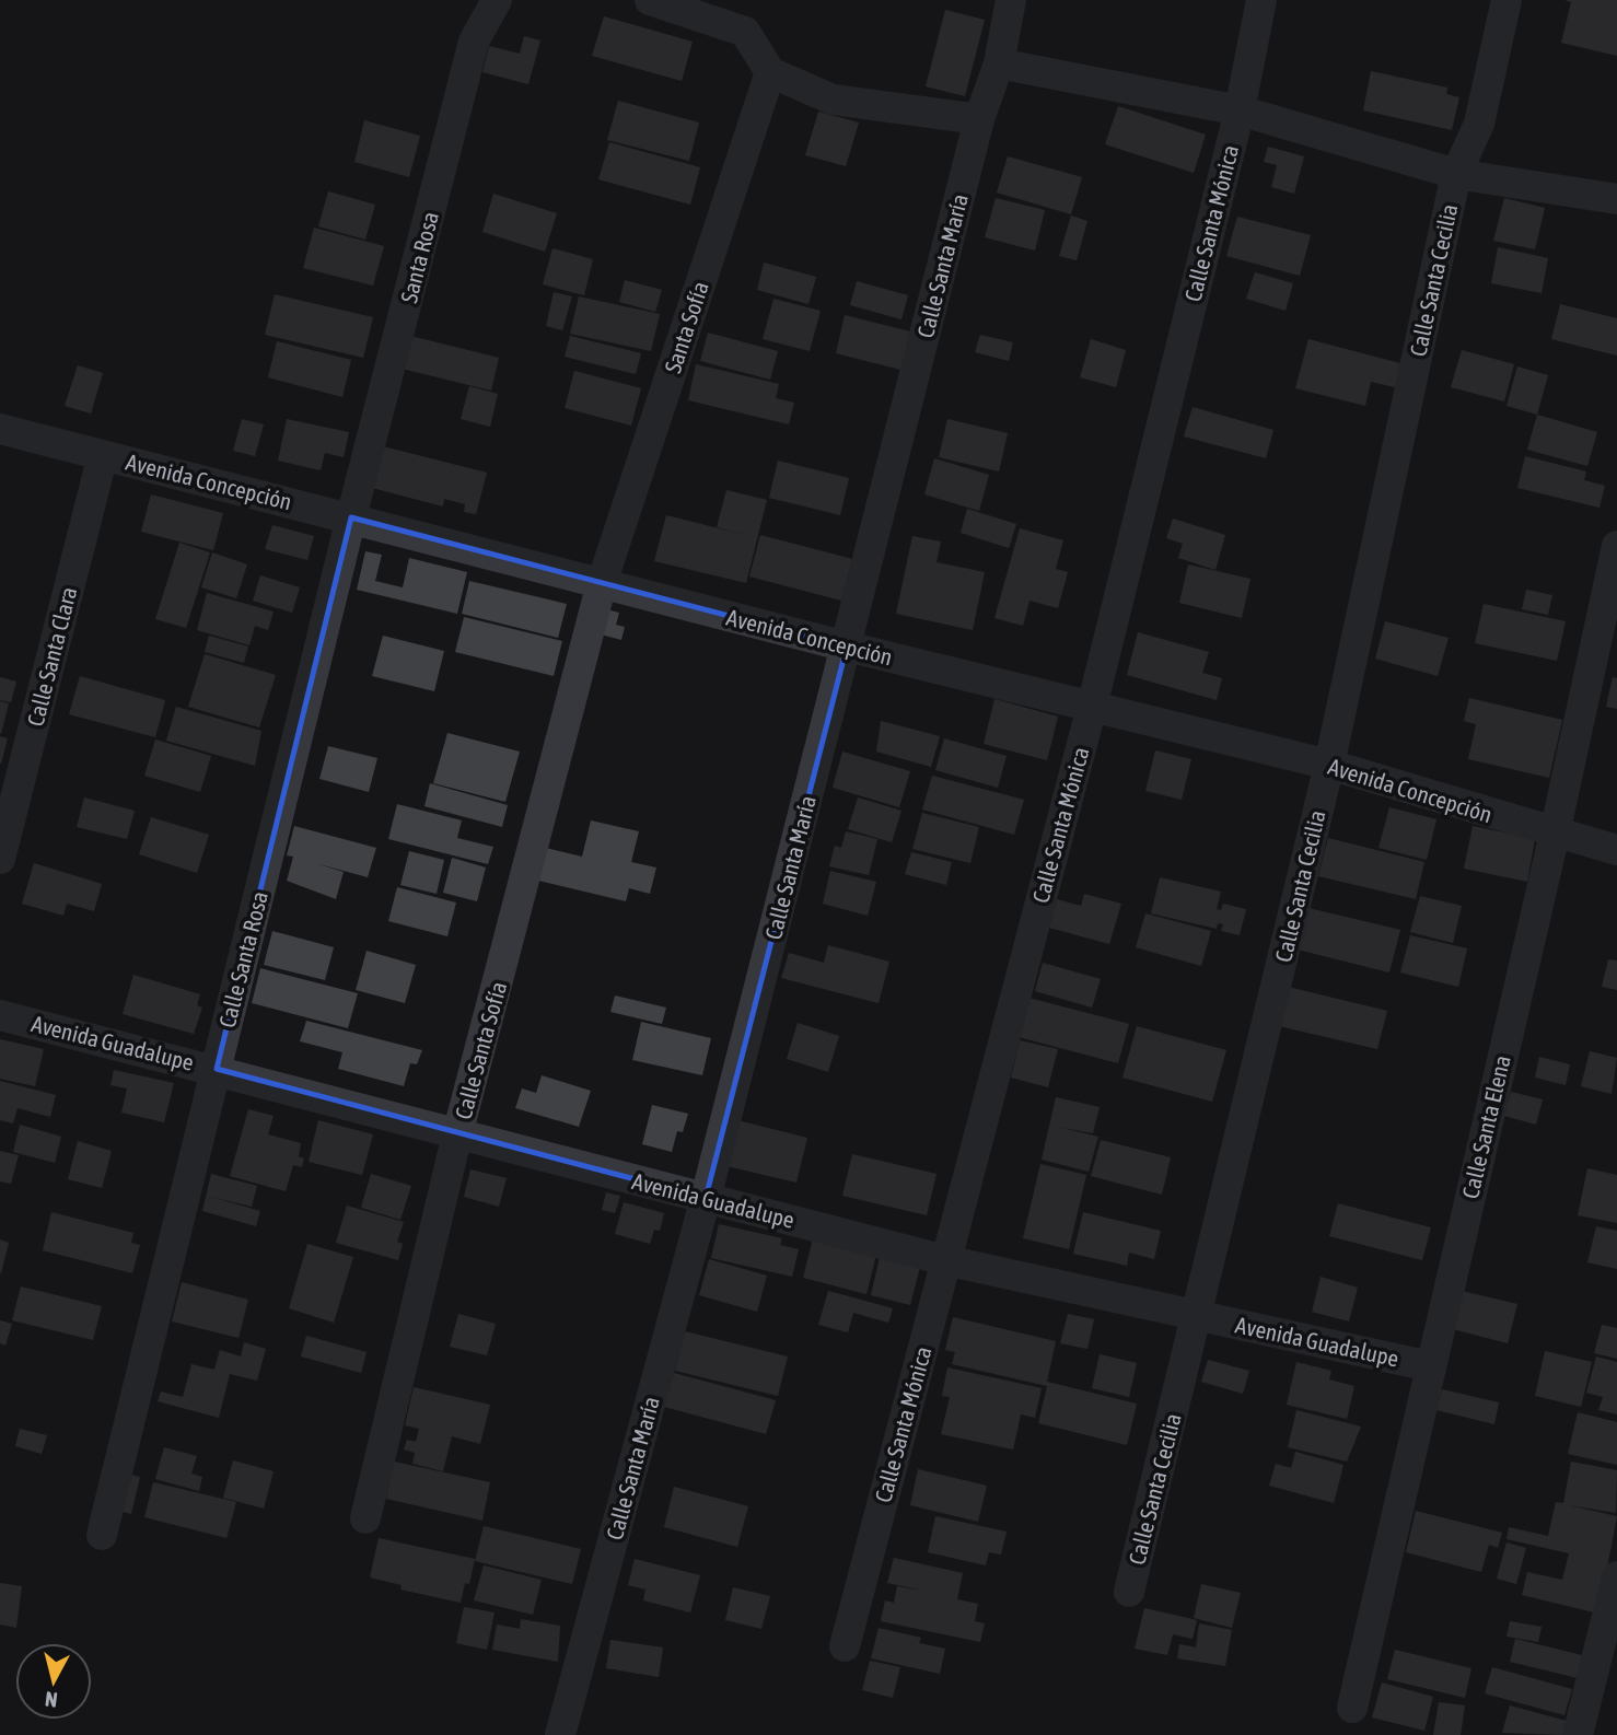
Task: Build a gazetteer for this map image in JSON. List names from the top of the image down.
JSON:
{
  "streets": {
    "street": [
      "Calle Santa Mónica",
      "Santa Rosa",
      "Calle Santa María",
      "Calle Santa Cecilia",
      "Santa Sofía",
      "Avenida Concepción",
      "Calle Santa Clara",
      "Calle Santa Rosa",
      "Avenida Guadalupe",
      "Calle Santa Sofía",
      "Calle Santa Elena"
    ]
  },
  "crossings": [
    ["Calle Santa Mónica", "Avenida Concepción"],
    ["Calle Santa Mónica", "Avenida Guadalupe"],
    ["Santa Rosa", "Avenida Concepción"],
    ["Santa Rosa", "Calle Santa Rosa"],
    ["Calle Santa María", "Avenida Concepción"],
    ["Calle Santa María", "Avenida Guadalupe"],
    ["Calle Santa Cecilia", "Avenida Concepción"],
    ["Calle Santa Cecilia", "Avenida Guadalupe"],
    ["Santa Sofía", "Avenida Concepción"],
    ["Santa Sofía", "Calle Santa Sofía"],
    ["Avenida Concepción", "Calle Santa Clara"],
    ["Avenida Concepción", "Calle Santa Rosa"],
    ["Avenida Concepción", "Calle Santa Sofía"],
    ["Avenida Concepción", "Calle Santa Elena"],
    ["Calle Santa Rosa", "Avenida Guadalupe"],
    ["Avenida Guadalupe", "Calle Santa Sofía"],
    ["Avenida Guadalupe", "Calle Santa Elena"]
  ],
  "north": "bottom"
}
